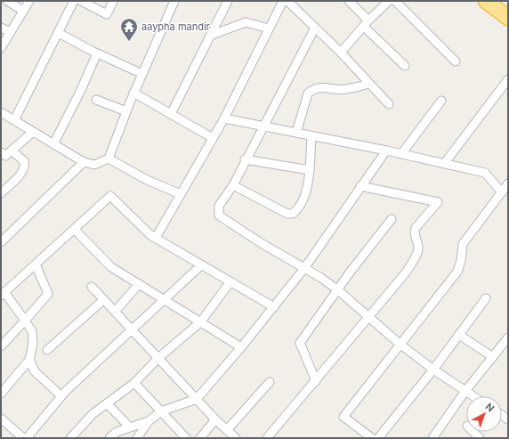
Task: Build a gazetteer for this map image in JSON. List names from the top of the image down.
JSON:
{
  "places": {
    "temple": ["aaypha mandir"]
  },
  "north": "top right"
}
